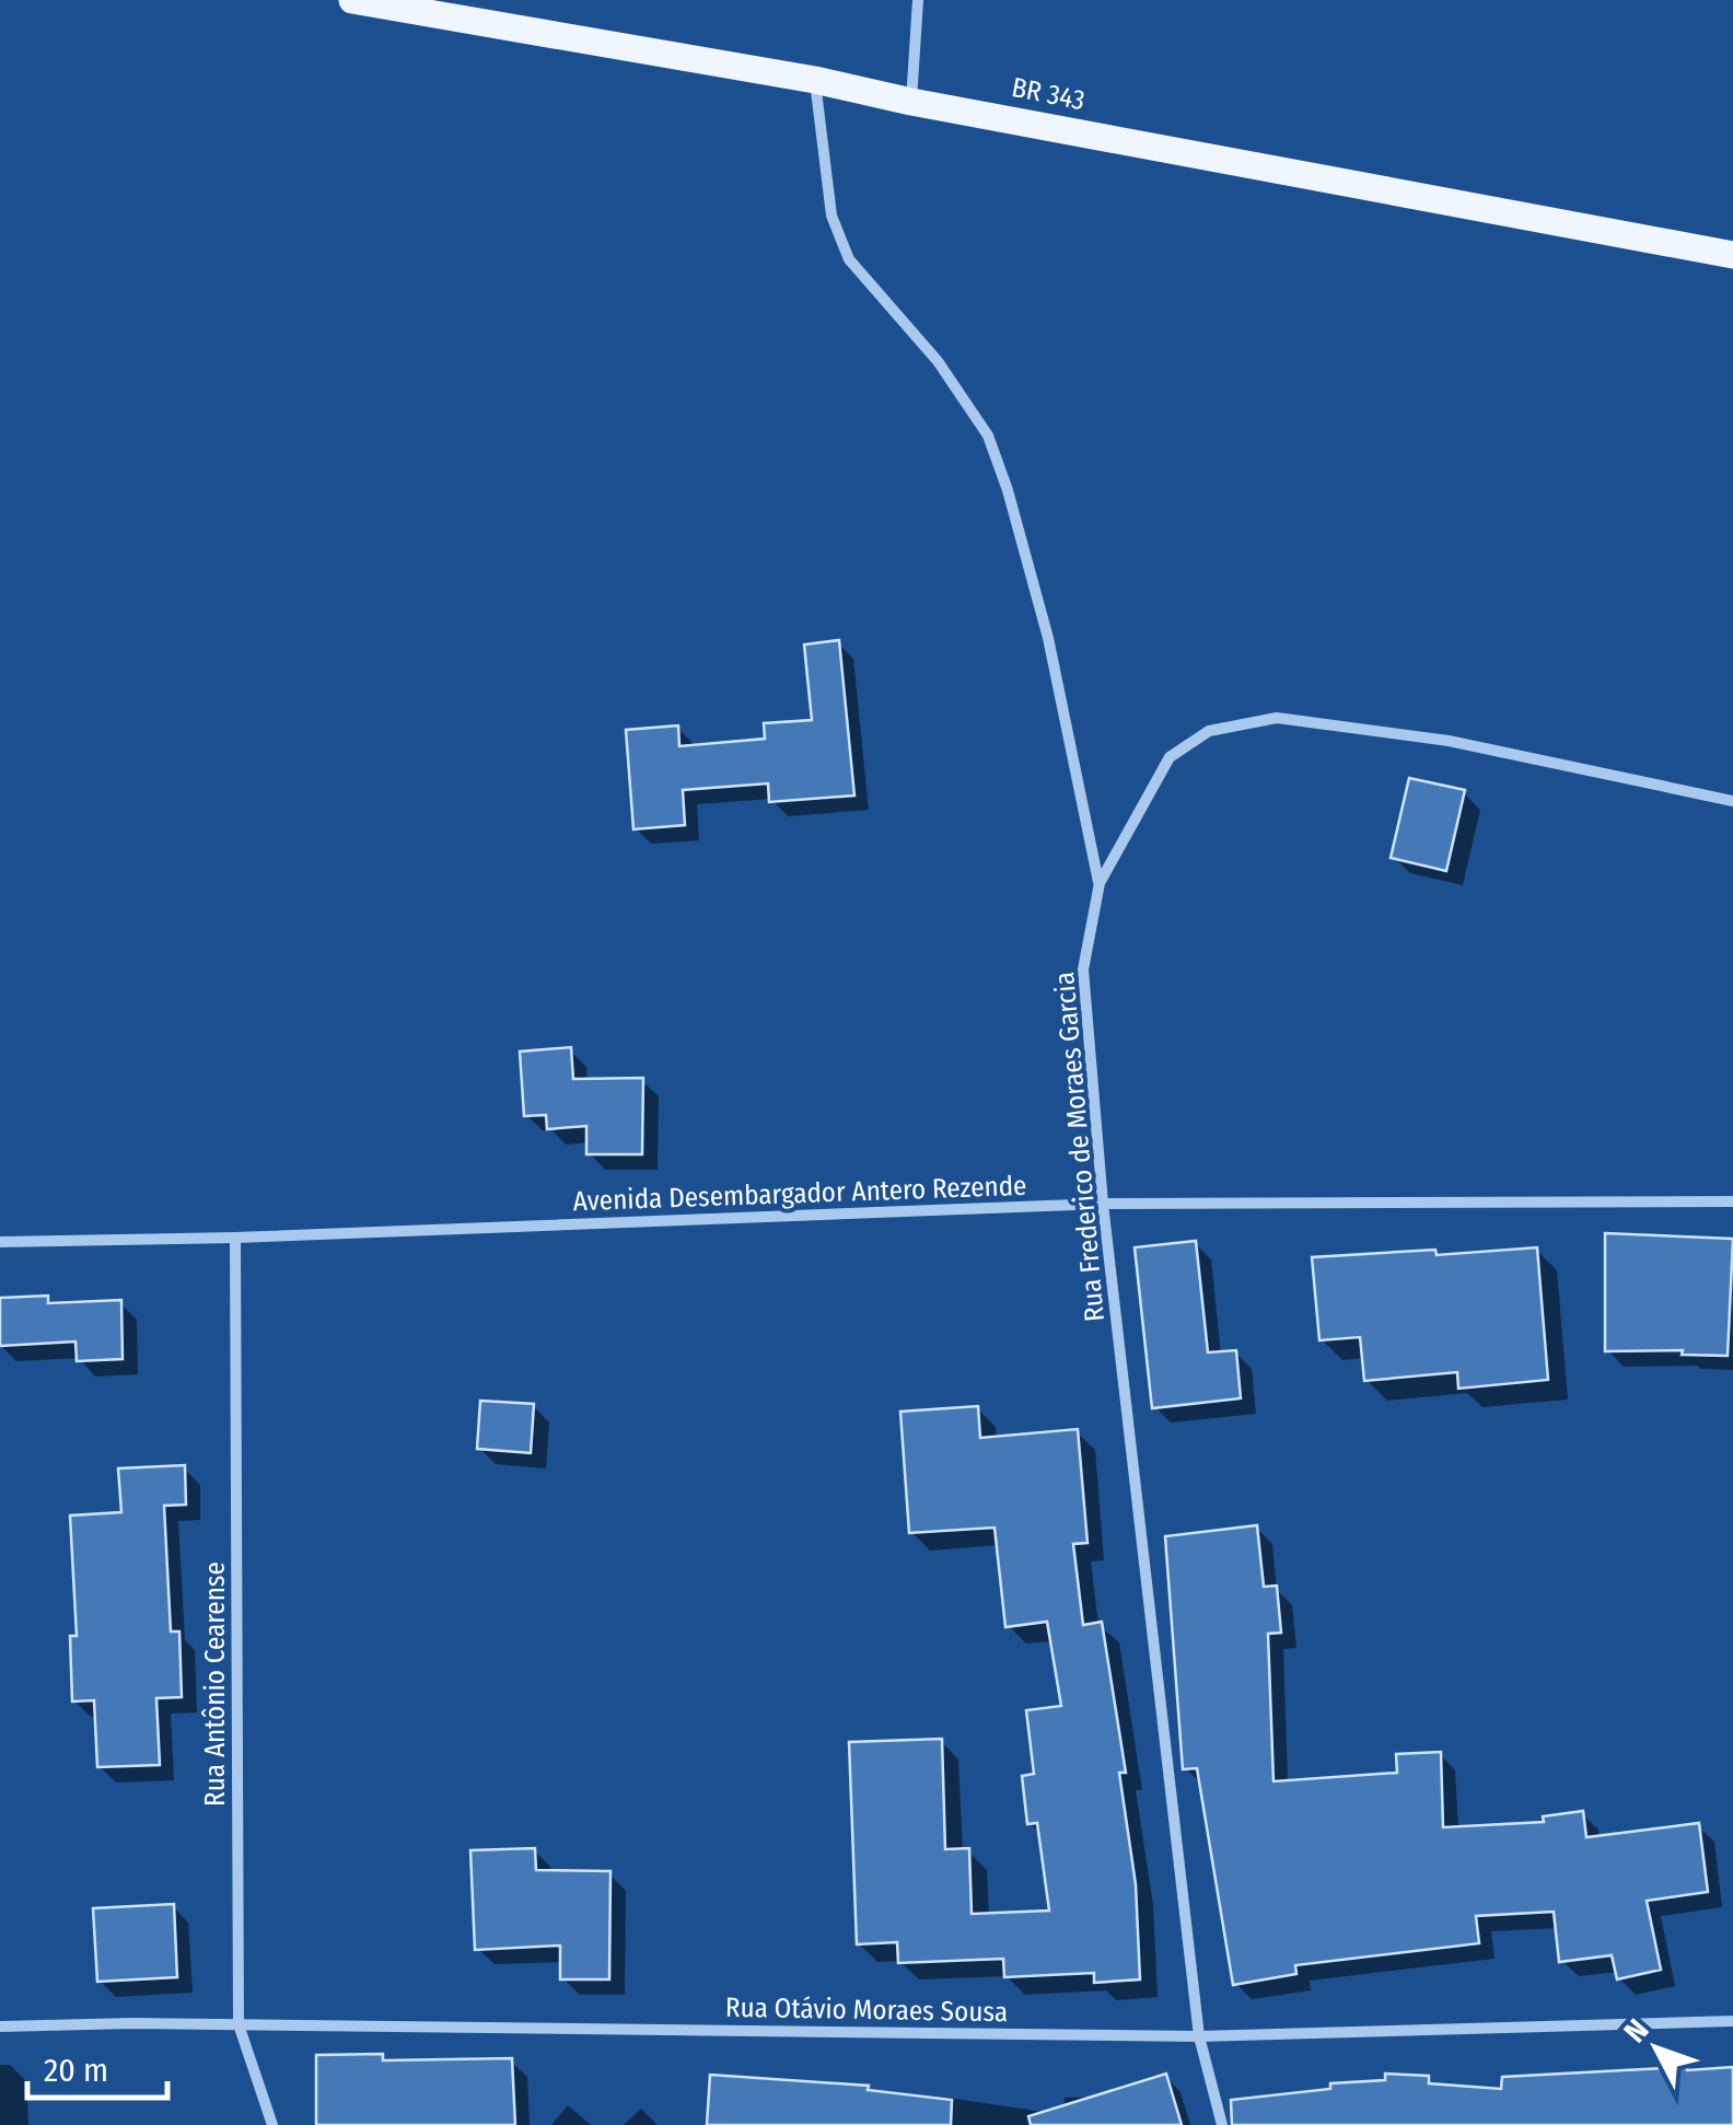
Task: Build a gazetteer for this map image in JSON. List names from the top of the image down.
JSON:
{
  "streets": {
    "main road": ["BR 343"],
    "street": [
      "Rua Frederico de Moraes Garcia",
      "Avenida Desembargador Antero Rezende",
      "Rua Antônio Cearense",
      "Rua Otávio Moraes Sousa"
    ]
  },
  "crossings": [
    ["Rua Frederico de Moraes Garcia", "Avenida Desembargador Antero Rezende"],
    ["Rua Frederico de Moraes Garcia", "Rua Otávio Moraes Sousa"],
    ["Avenida Desembargador Antero Rezende", "Rua Antônio Cearense"],
    ["Rua Antônio Cearense", "Rua Otávio Moraes Sousa"]
  ],
  "scale_bar": "20 m",
  "north": "top left"
}
